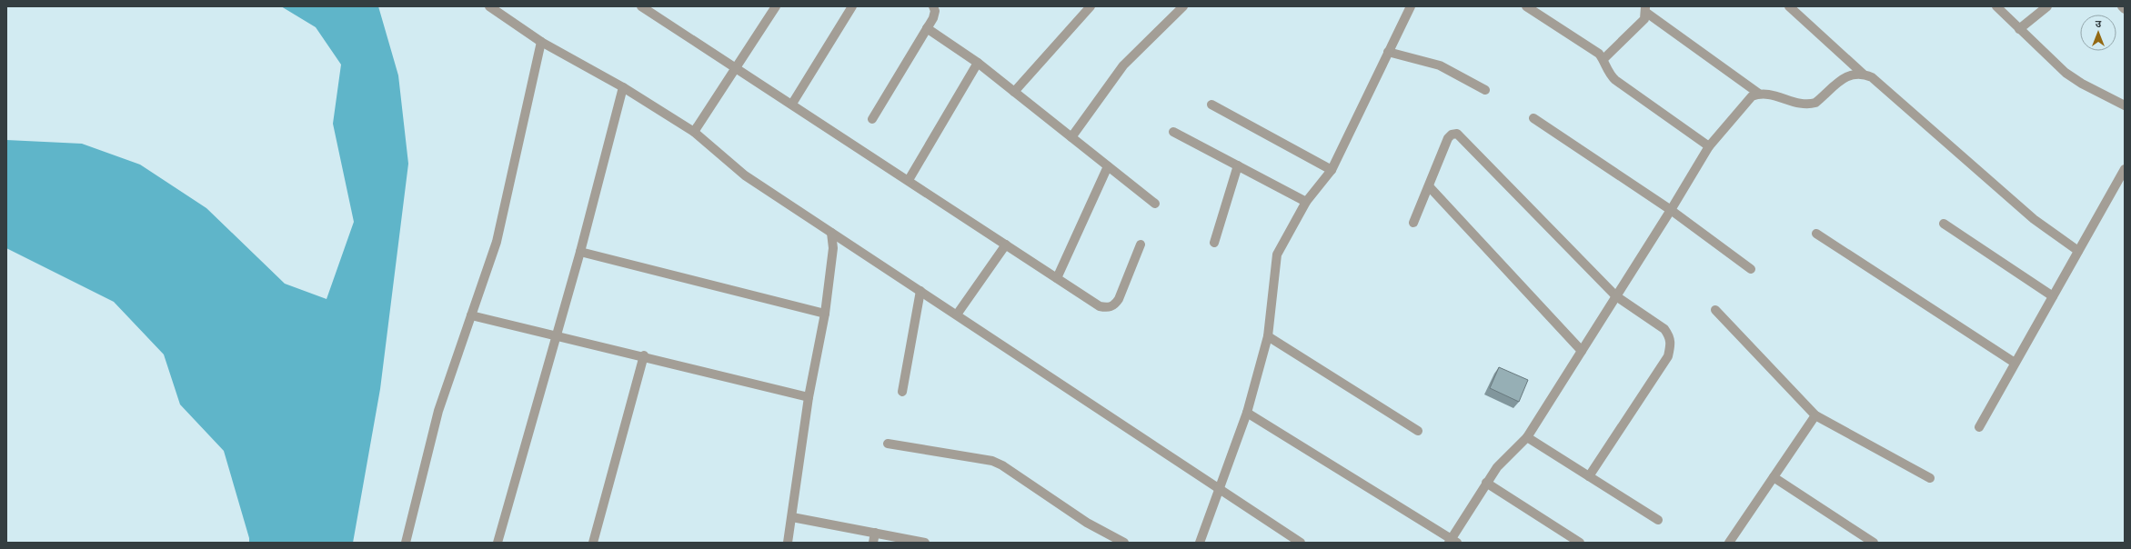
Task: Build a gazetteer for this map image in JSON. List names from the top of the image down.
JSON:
{
  "north": "top"
}
